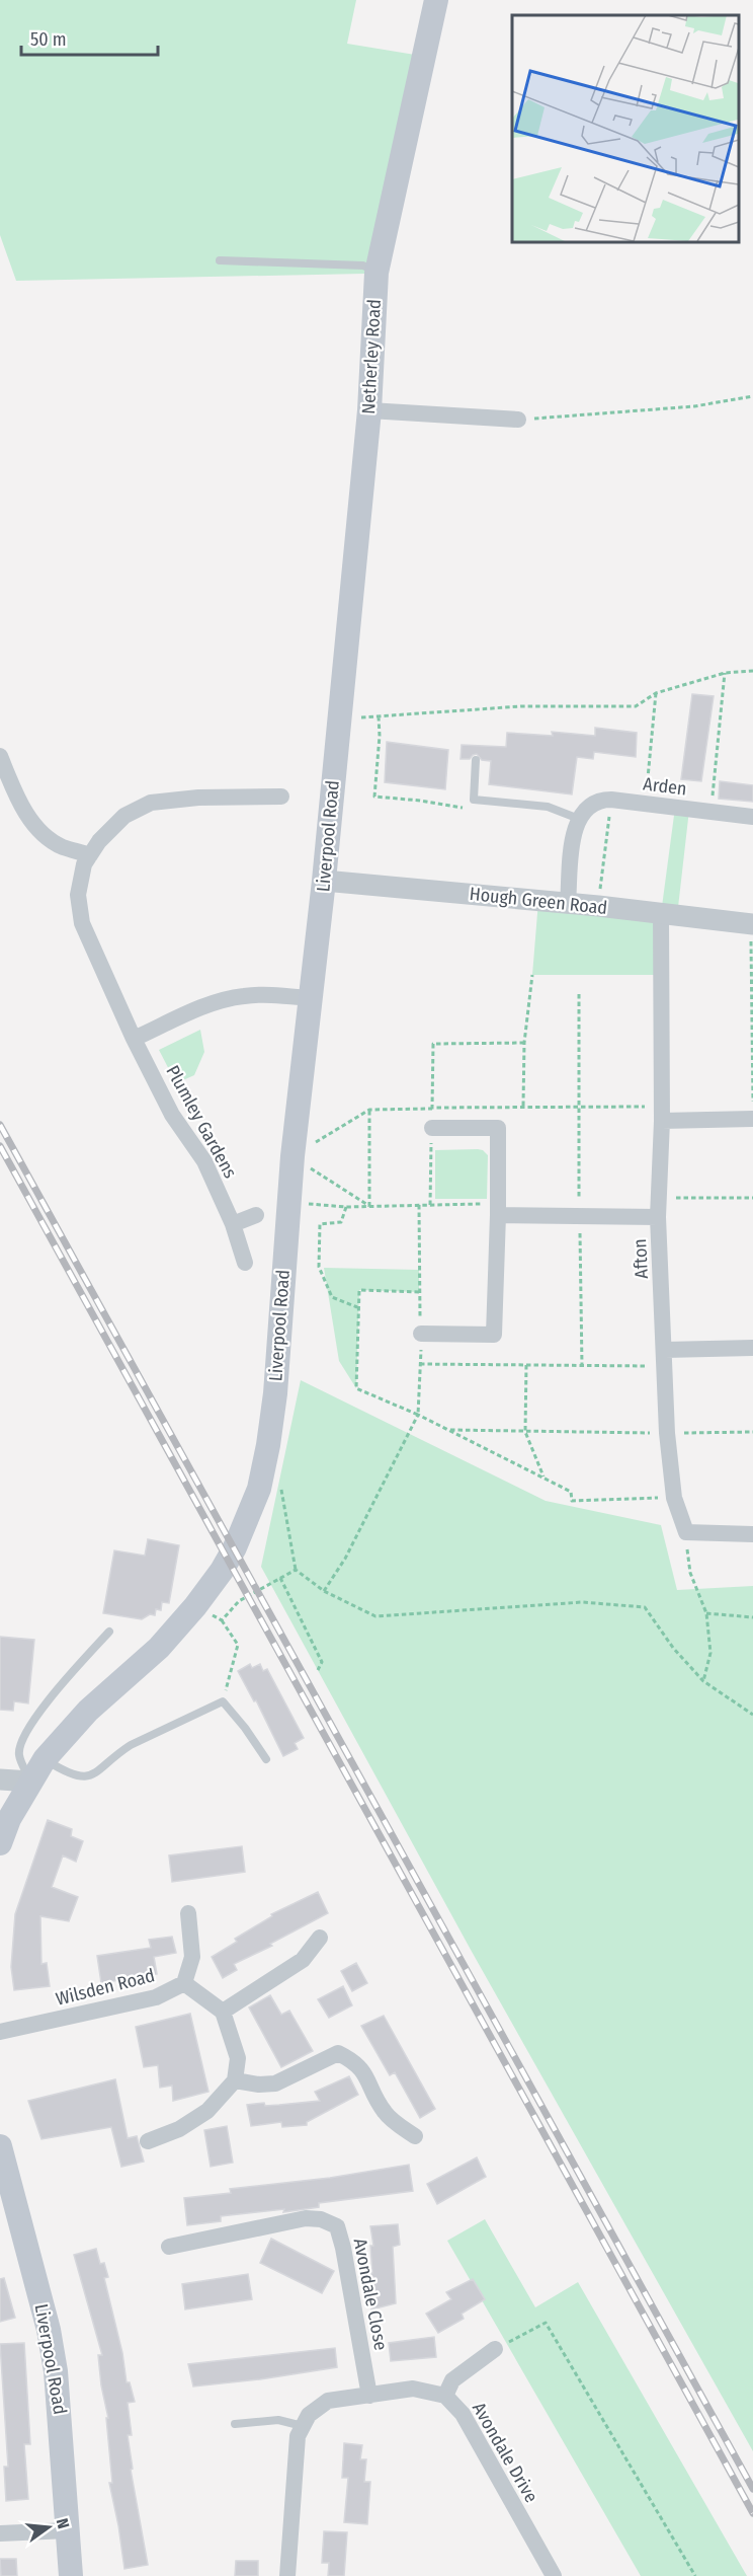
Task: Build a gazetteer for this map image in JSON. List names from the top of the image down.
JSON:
{
  "streets": {
    "main road": ["Netherley Road", "Liverpool Road"],
    "street": [
      "Arden",
      "Hough Green Road",
      "Plumley Gardens",
      "Afton",
      "Wilsden Road",
      "Avondale Close",
      "Avondale Drive"
    ]
  },
  "crossings": [
    ["Netherley Road", "Liverpool Road"],
    ["Liverpool Road", "Hough Green Road"],
    ["Hough Green Road", "Afton"],
    ["Avondale Close", "Avondale Drive"]
  ],
  "scale_bar": "50 m",
  "north": "right"
}
